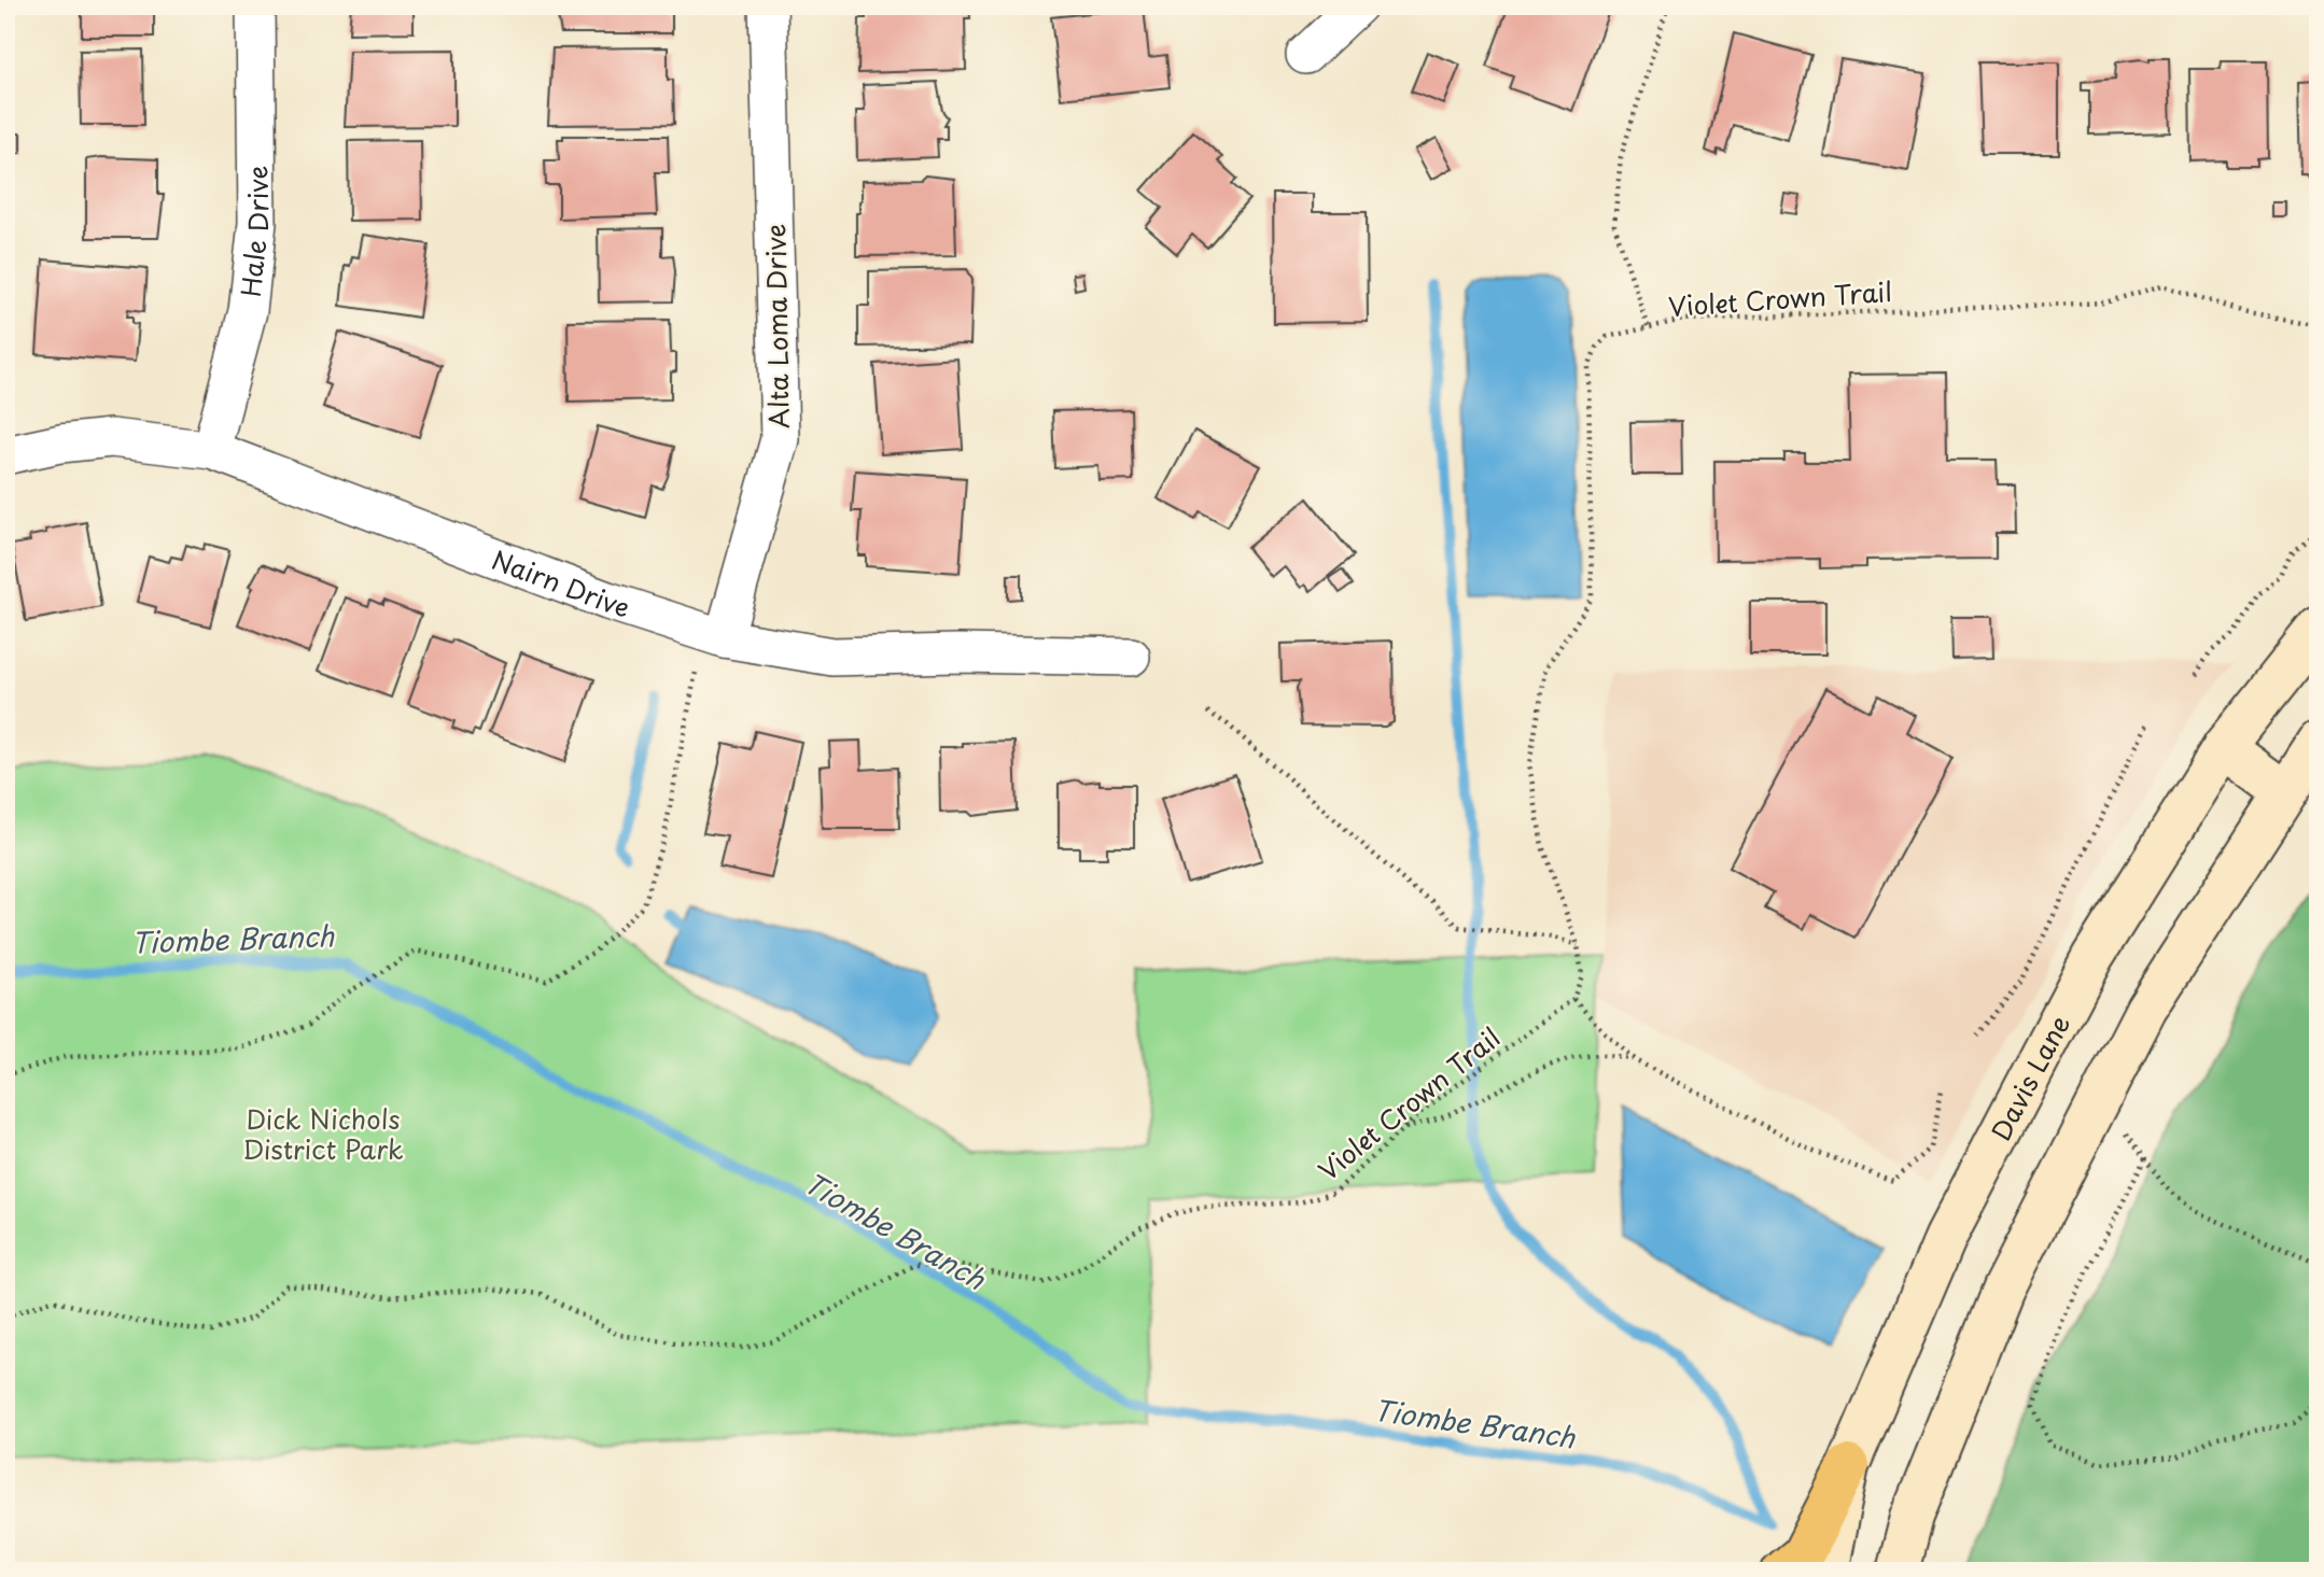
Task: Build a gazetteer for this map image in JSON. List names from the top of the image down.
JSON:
{
  "streets": {
    "main road": ["Davis Lane"],
    "street": ["Hale Drive", "Alta Loma Drive", "Nairn Drive"],
    "path": ["Violet Crown Trail"]
  },
  "crossings": [
    ["Hale Drive", "Nairn Drive"],
    ["Alta Loma Drive", "Nairn Drive"]
  ],
  "water": ["Tiombe Branch"],
  "parks": ["Dick Nichols District Park"]
}
